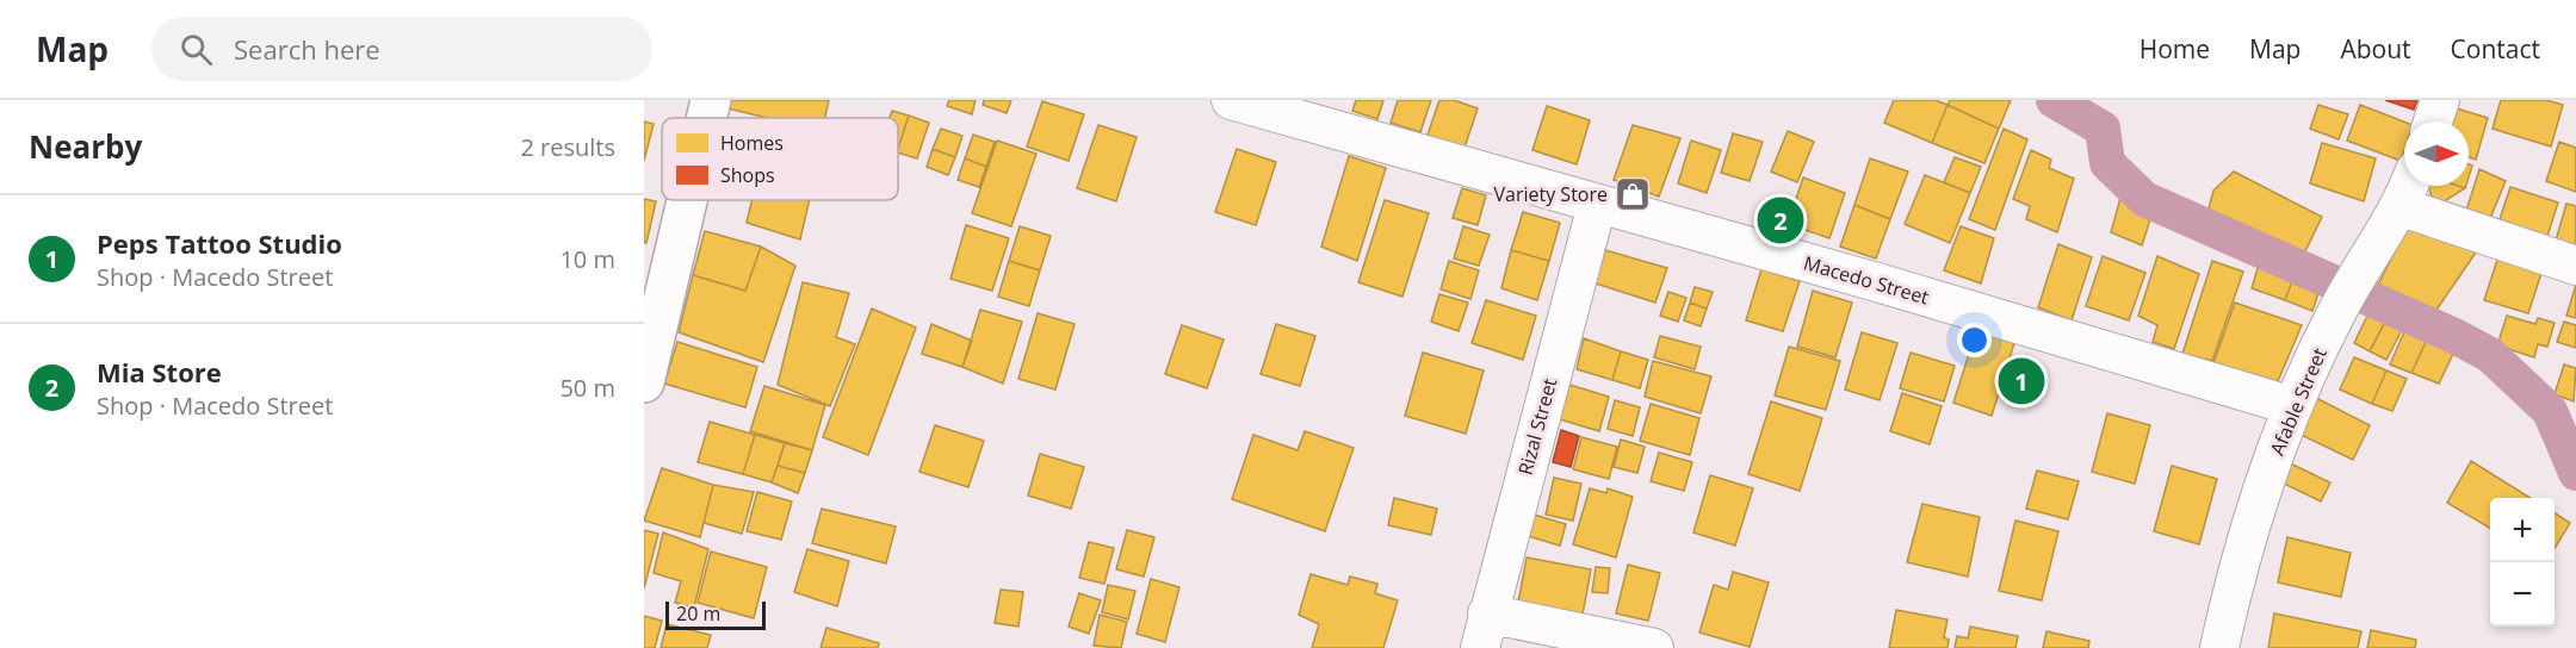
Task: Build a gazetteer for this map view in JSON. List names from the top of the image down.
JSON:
{
  "streets": {
    "street": ["Macedo Street", "Afable Street", "Rizal Street"]
  },
  "crossings": [
    ["Macedo Street", "Afable Street"],
    ["Macedo Street", "Rizal Street"]
  ],
  "places": {
    "shop": ["Variety Store"]
  },
  "legend": ["Homes", "Shops"],
  "scale_bar": "20 m",
  "north": "right",
  "page": {
    "header": "Map",
    "search": "Search here",
    "nav": [
      "Home",
      "Map",
      "About",
      "Contact"
    ],
    "heading": ["Nearby", "2 results"],
    "list": [
      {
        "mark": "1",
        "name": "Peps Tattoo Studio",
        "note": "Shop · Macedo Street",
        "value": "10 m"
      },
      {
        "mark": "2",
        "name": "Mia Store",
        "note": "Shop · Macedo Street",
        "value": "50 m"
      }
    ],
    "pins": ["2", "1"],
    "map_buttons": ["+", "−"],
    "scale": "20 m"
  }
}
